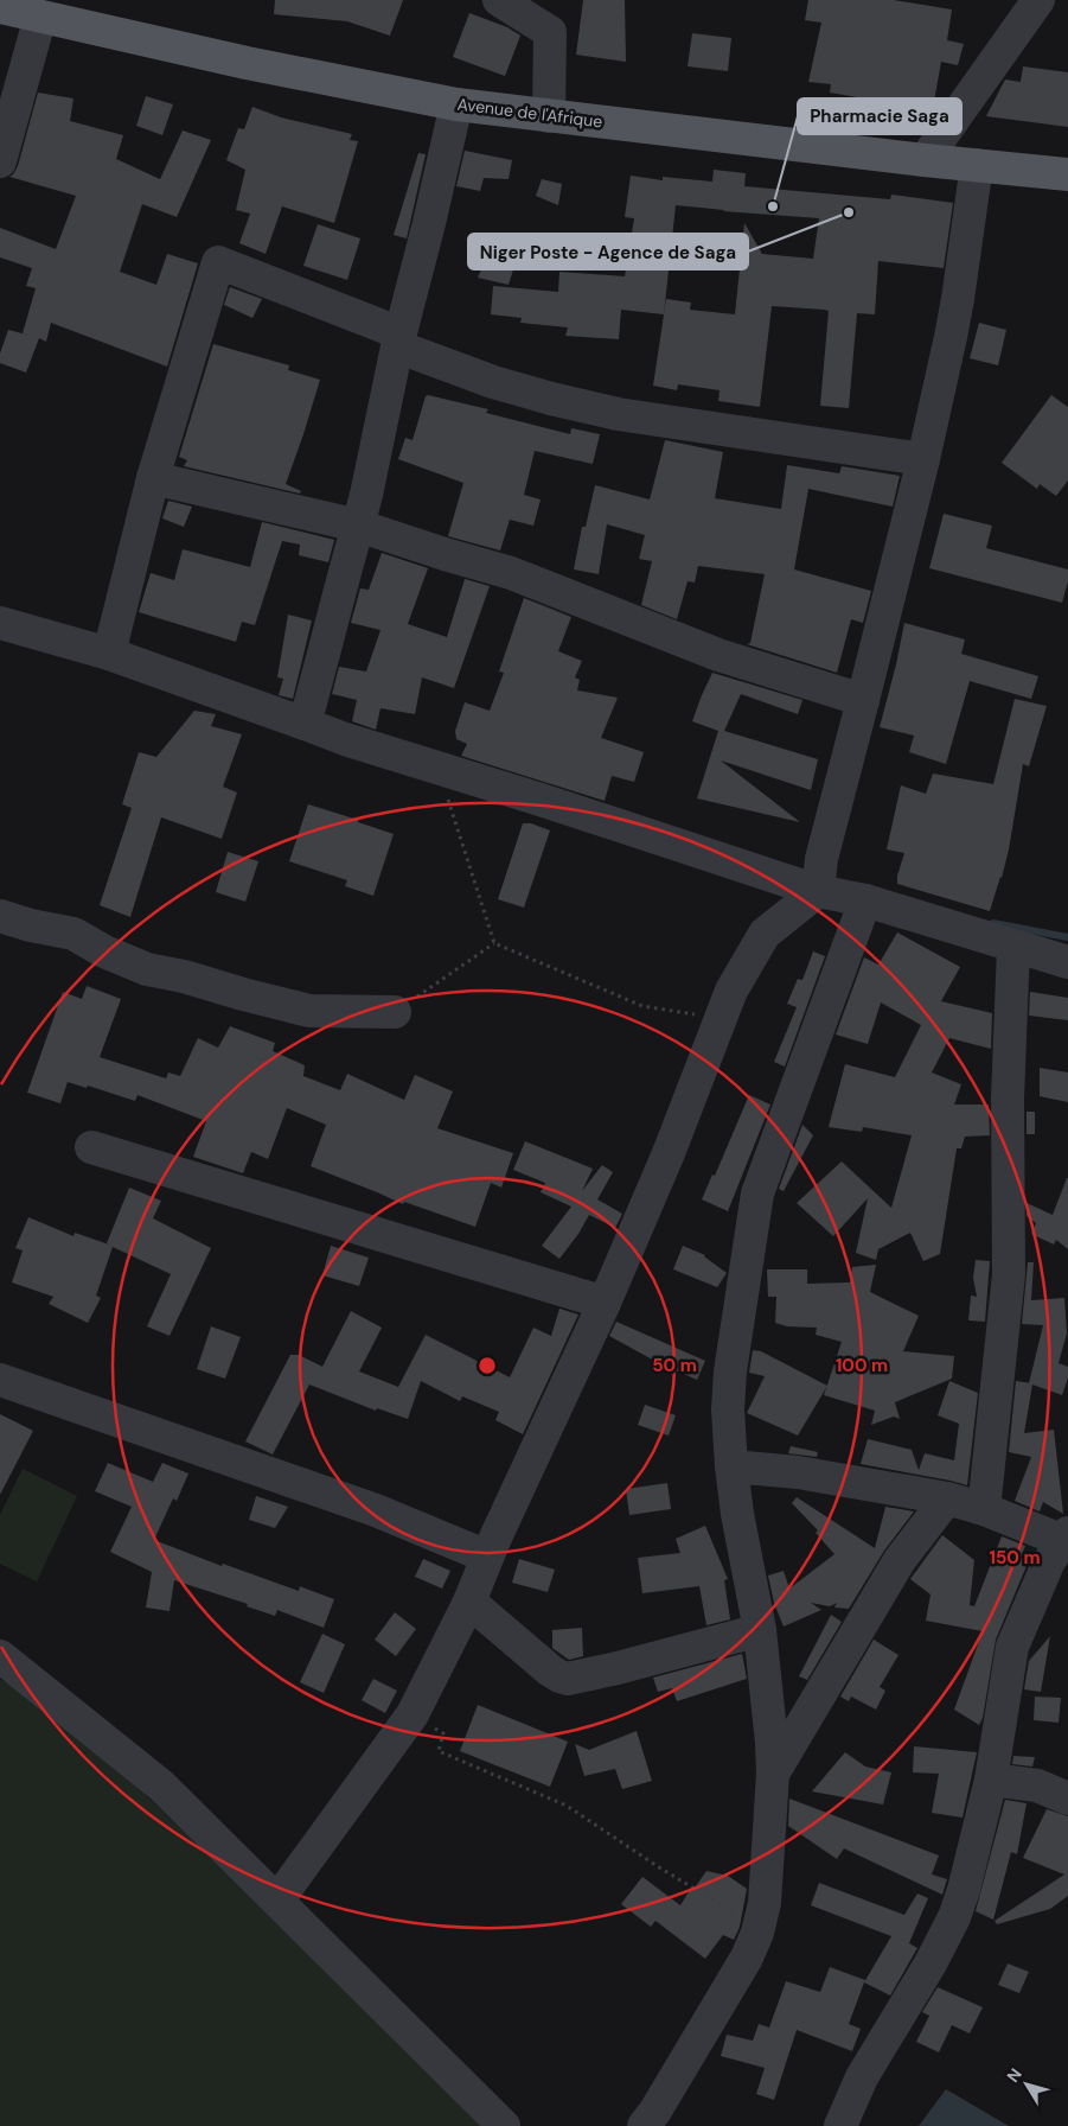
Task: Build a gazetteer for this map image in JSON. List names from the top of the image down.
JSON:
{
  "streets": {
    "main road": ["Avenue de l'Afrique"]
  },
  "places": ["Pharmacie Saga", "Niger Poste - Agence de Saga"],
  "north": "top left",
  "rings": ["50 m", "100 m", "150 m"]
}
